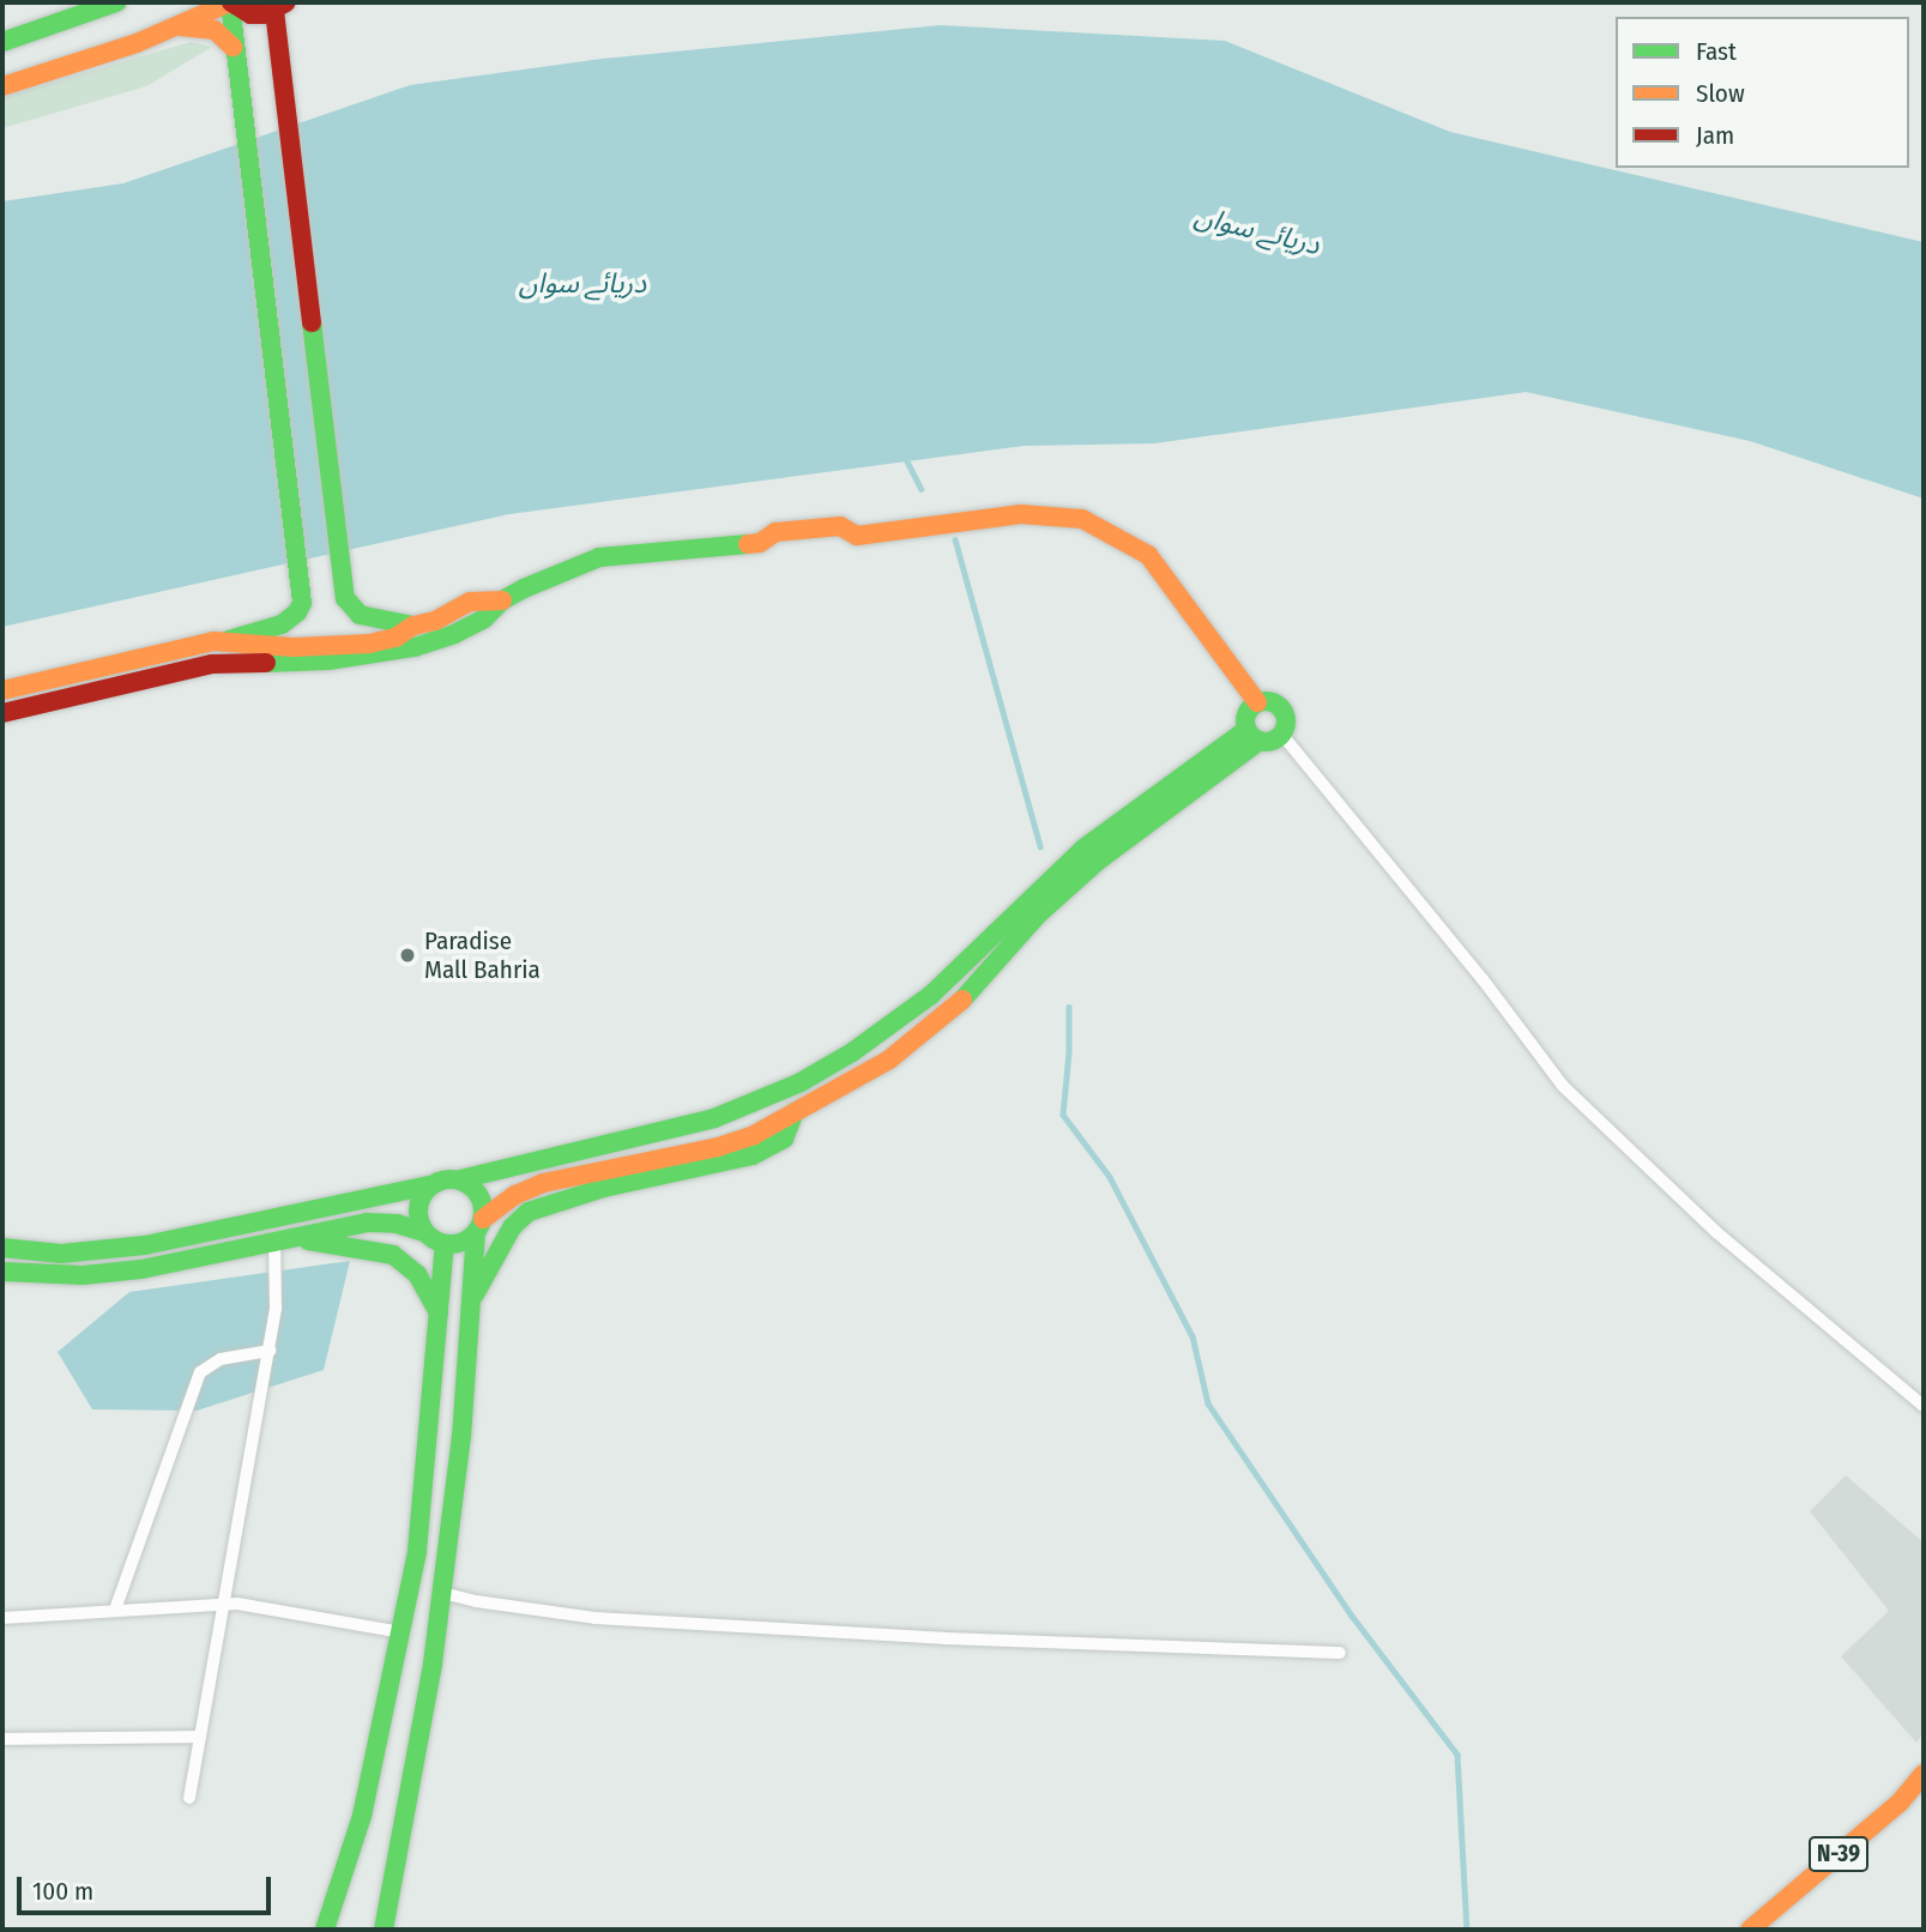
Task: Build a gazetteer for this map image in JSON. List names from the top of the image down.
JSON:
{
  "streets": {
    "main road": ["N-39"]
  },
  "water": ["دریائے سواں"],
  "places": ["Paradise Mall Bahria"],
  "legend": ["Fast", "Slow", "Jam"],
  "scale_bar": "100 m"
}
